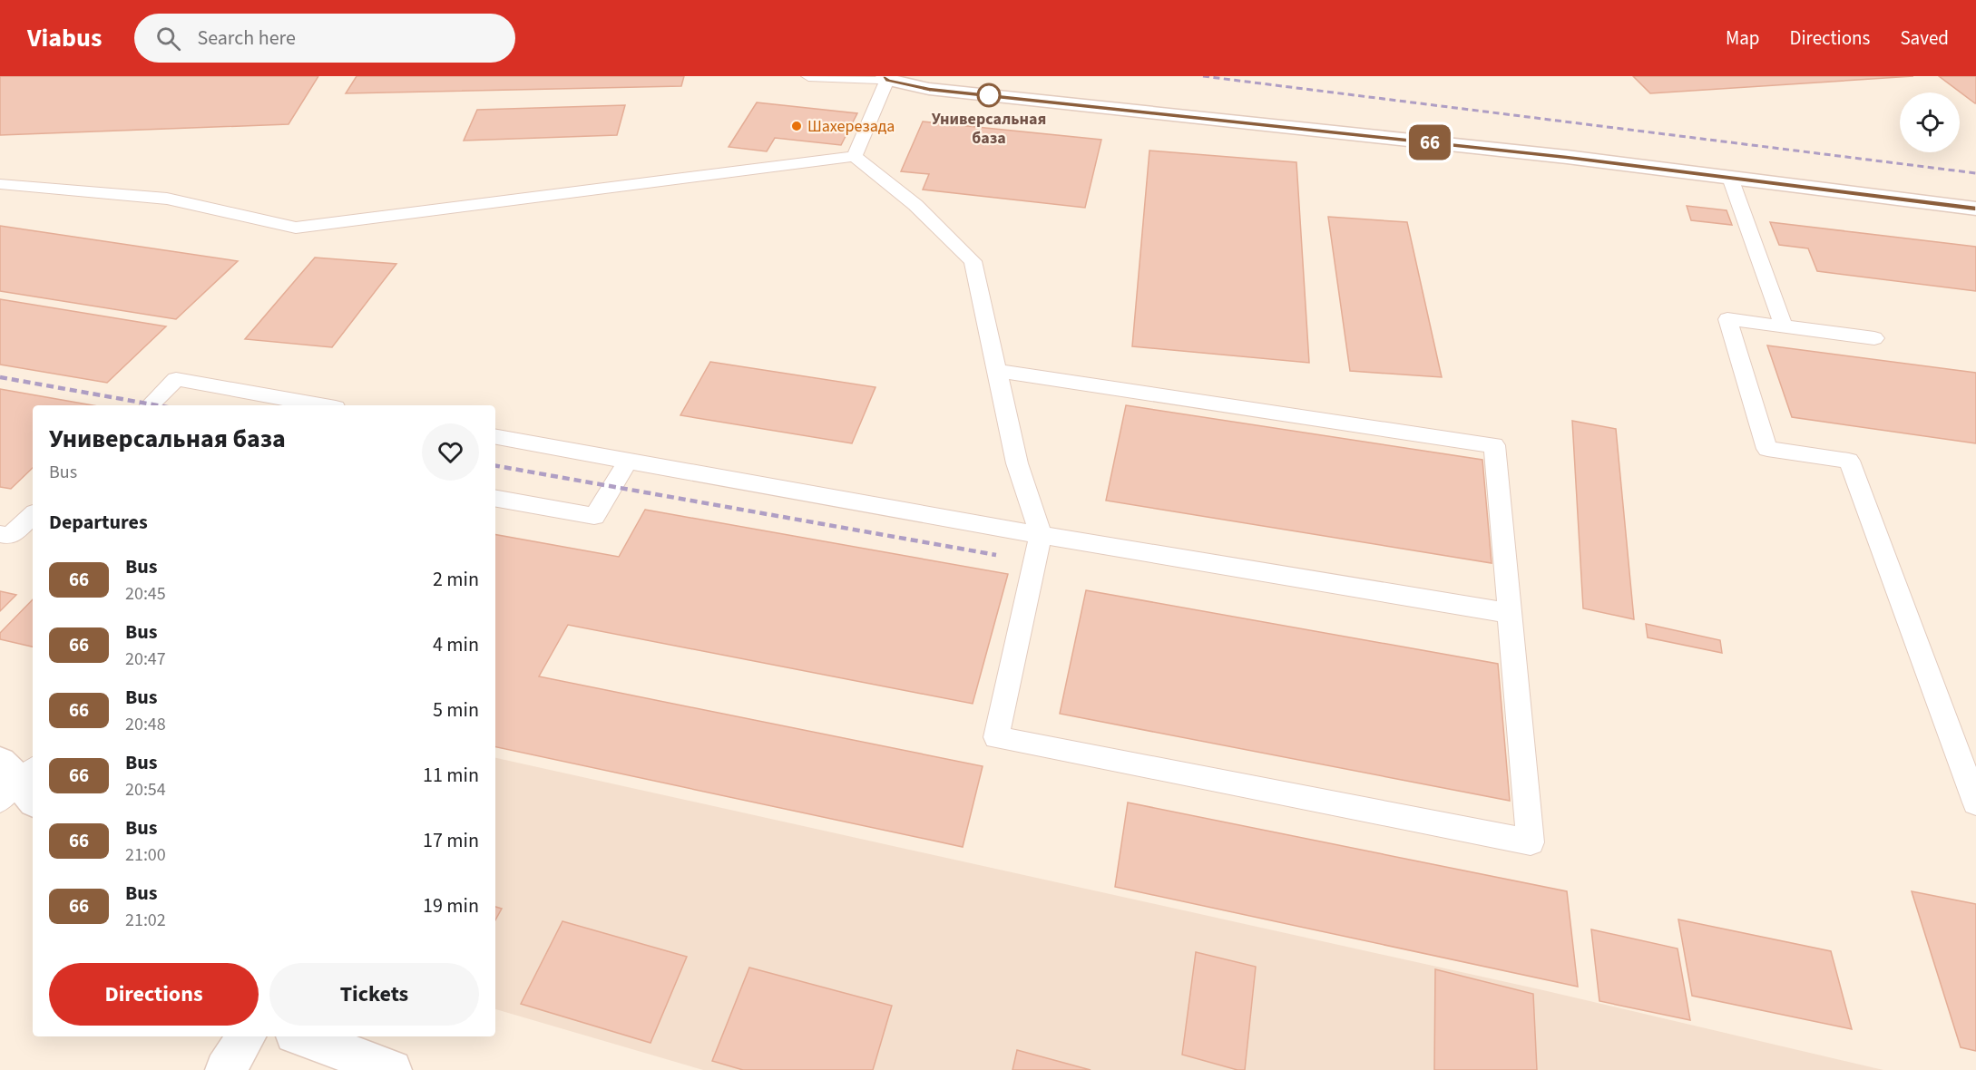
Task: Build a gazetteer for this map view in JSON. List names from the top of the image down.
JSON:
{
  "places": ["Универсальная база", "Шахерезада"],
  "lines": ["bus line 66"],
  "page": {
    "header": "Viabus",
    "search": "Search here",
    "nav": ["Map", "Directions", "Saved"],
    "on_map": "66",
    "heading": [
      ["Универсальная база", "Bus"],
      "Departures"
    ],
    "list": [
      {
        "mark": "66",
        "name": "Bus",
        "note": "20:45",
        "value": "2 min"
      },
      {
        "mark": "66",
        "name": "Bus",
        "note": "20:47",
        "value": "4 min"
      },
      {
        "mark": "66",
        "name": "Bus",
        "note": "20:48",
        "value": "5 min"
      },
      {
        "mark": "66",
        "name": "Bus",
        "note": "20:54",
        "value": "11 min"
      },
      {
        "mark": "66",
        "name": "Bus",
        "note": "21:00",
        "value": "17 min"
      },
      {
        "mark": "66",
        "name": "Bus",
        "note": "21:02",
        "value": "19 min"
      }
    ],
    "buttons": ["Directions", "Tickets"]
  }
}
